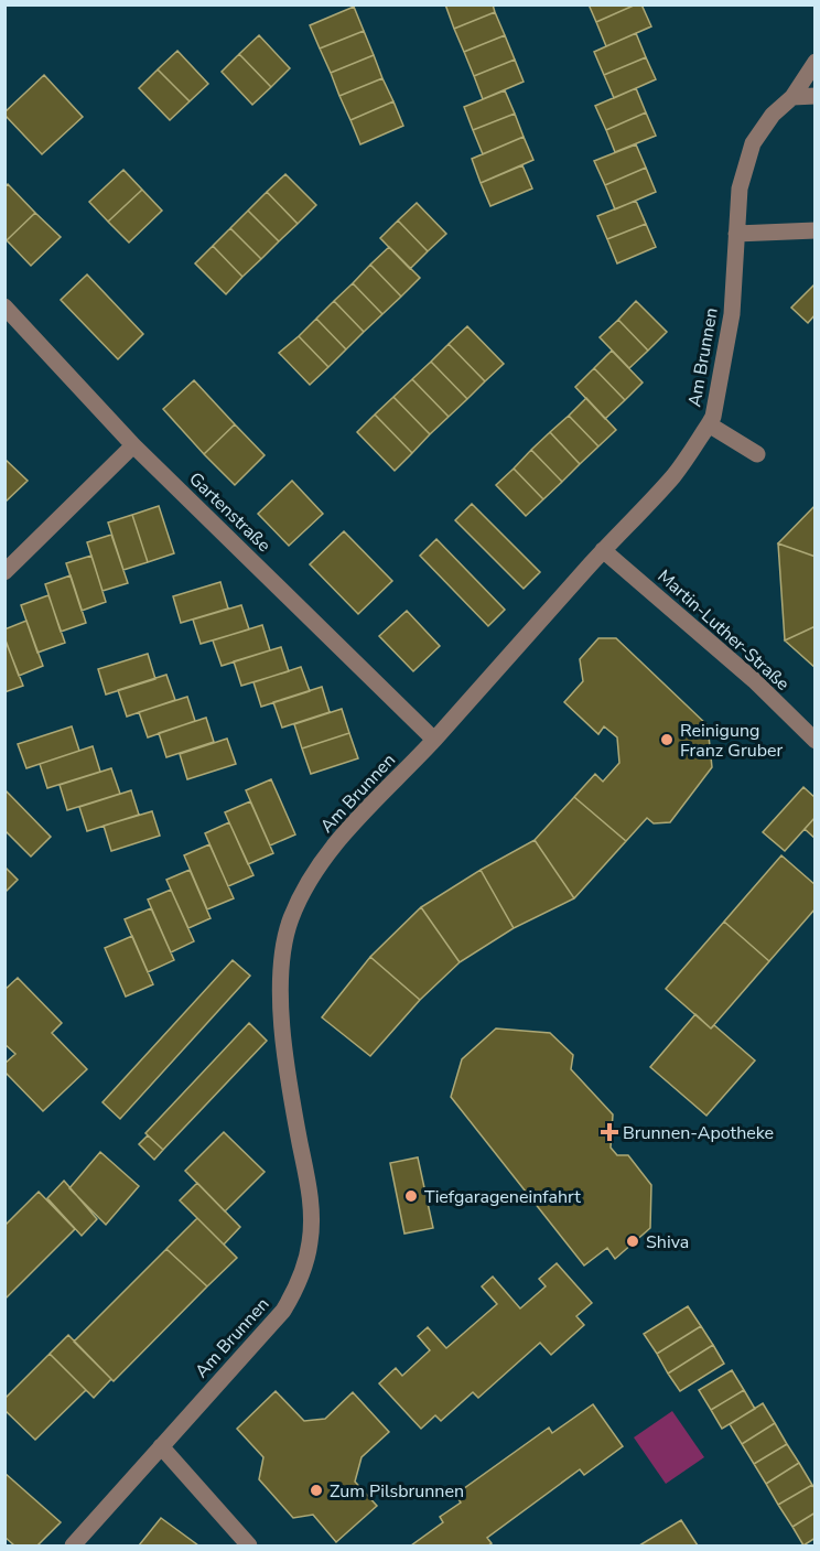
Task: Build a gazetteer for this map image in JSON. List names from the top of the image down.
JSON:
{
  "streets": {
    "street": ["Am Brunnen", "Gartenstraße", "Martin-Luther-Straße"]
  },
  "crossings": [
    ["Am Brunnen", "Gartenstraße"],
    ["Am Brunnen", "Martin-Luther-Straße"]
  ],
  "places": {
    "other": [
      "Reinigung Franz Gruber",
      "Tiefgarageneinfahrt",
      "Shiva",
      "Zum Pilsbrunnen"
    ],
    "health": ["Brunnen-Apotheke"]
  }
}
